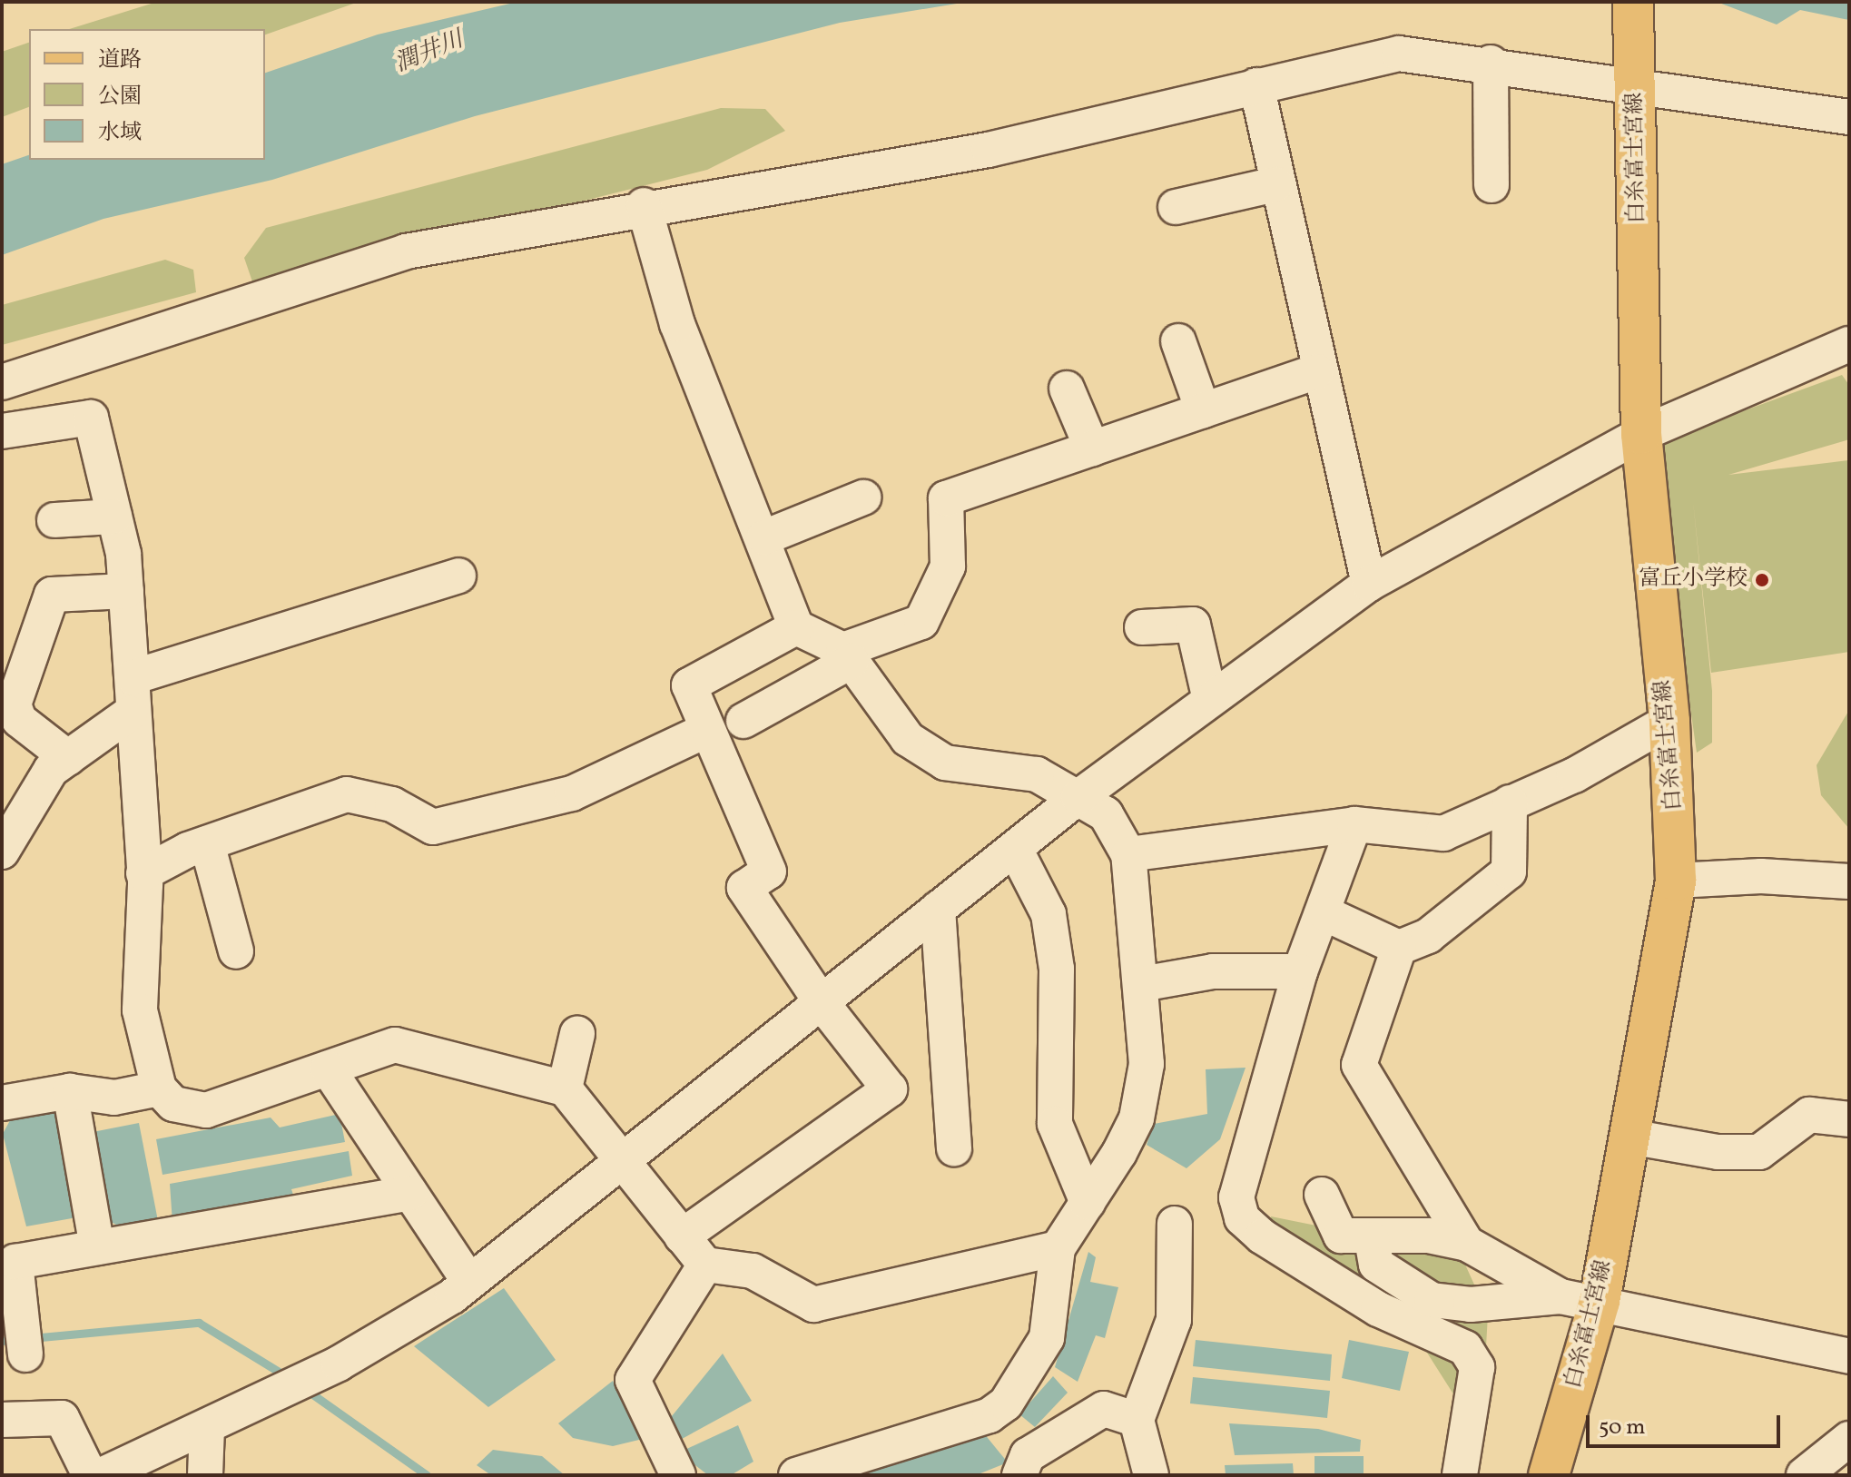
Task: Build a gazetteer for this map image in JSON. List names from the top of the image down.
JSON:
{
  "streets": {
    "main road": ["白糸富士宮線"]
  },
  "water": ["潤井川"],
  "places": ["富丘小学校"],
  "legend": ["道路", "公園", "水域"],
  "scale_bar": "50 m"
}
